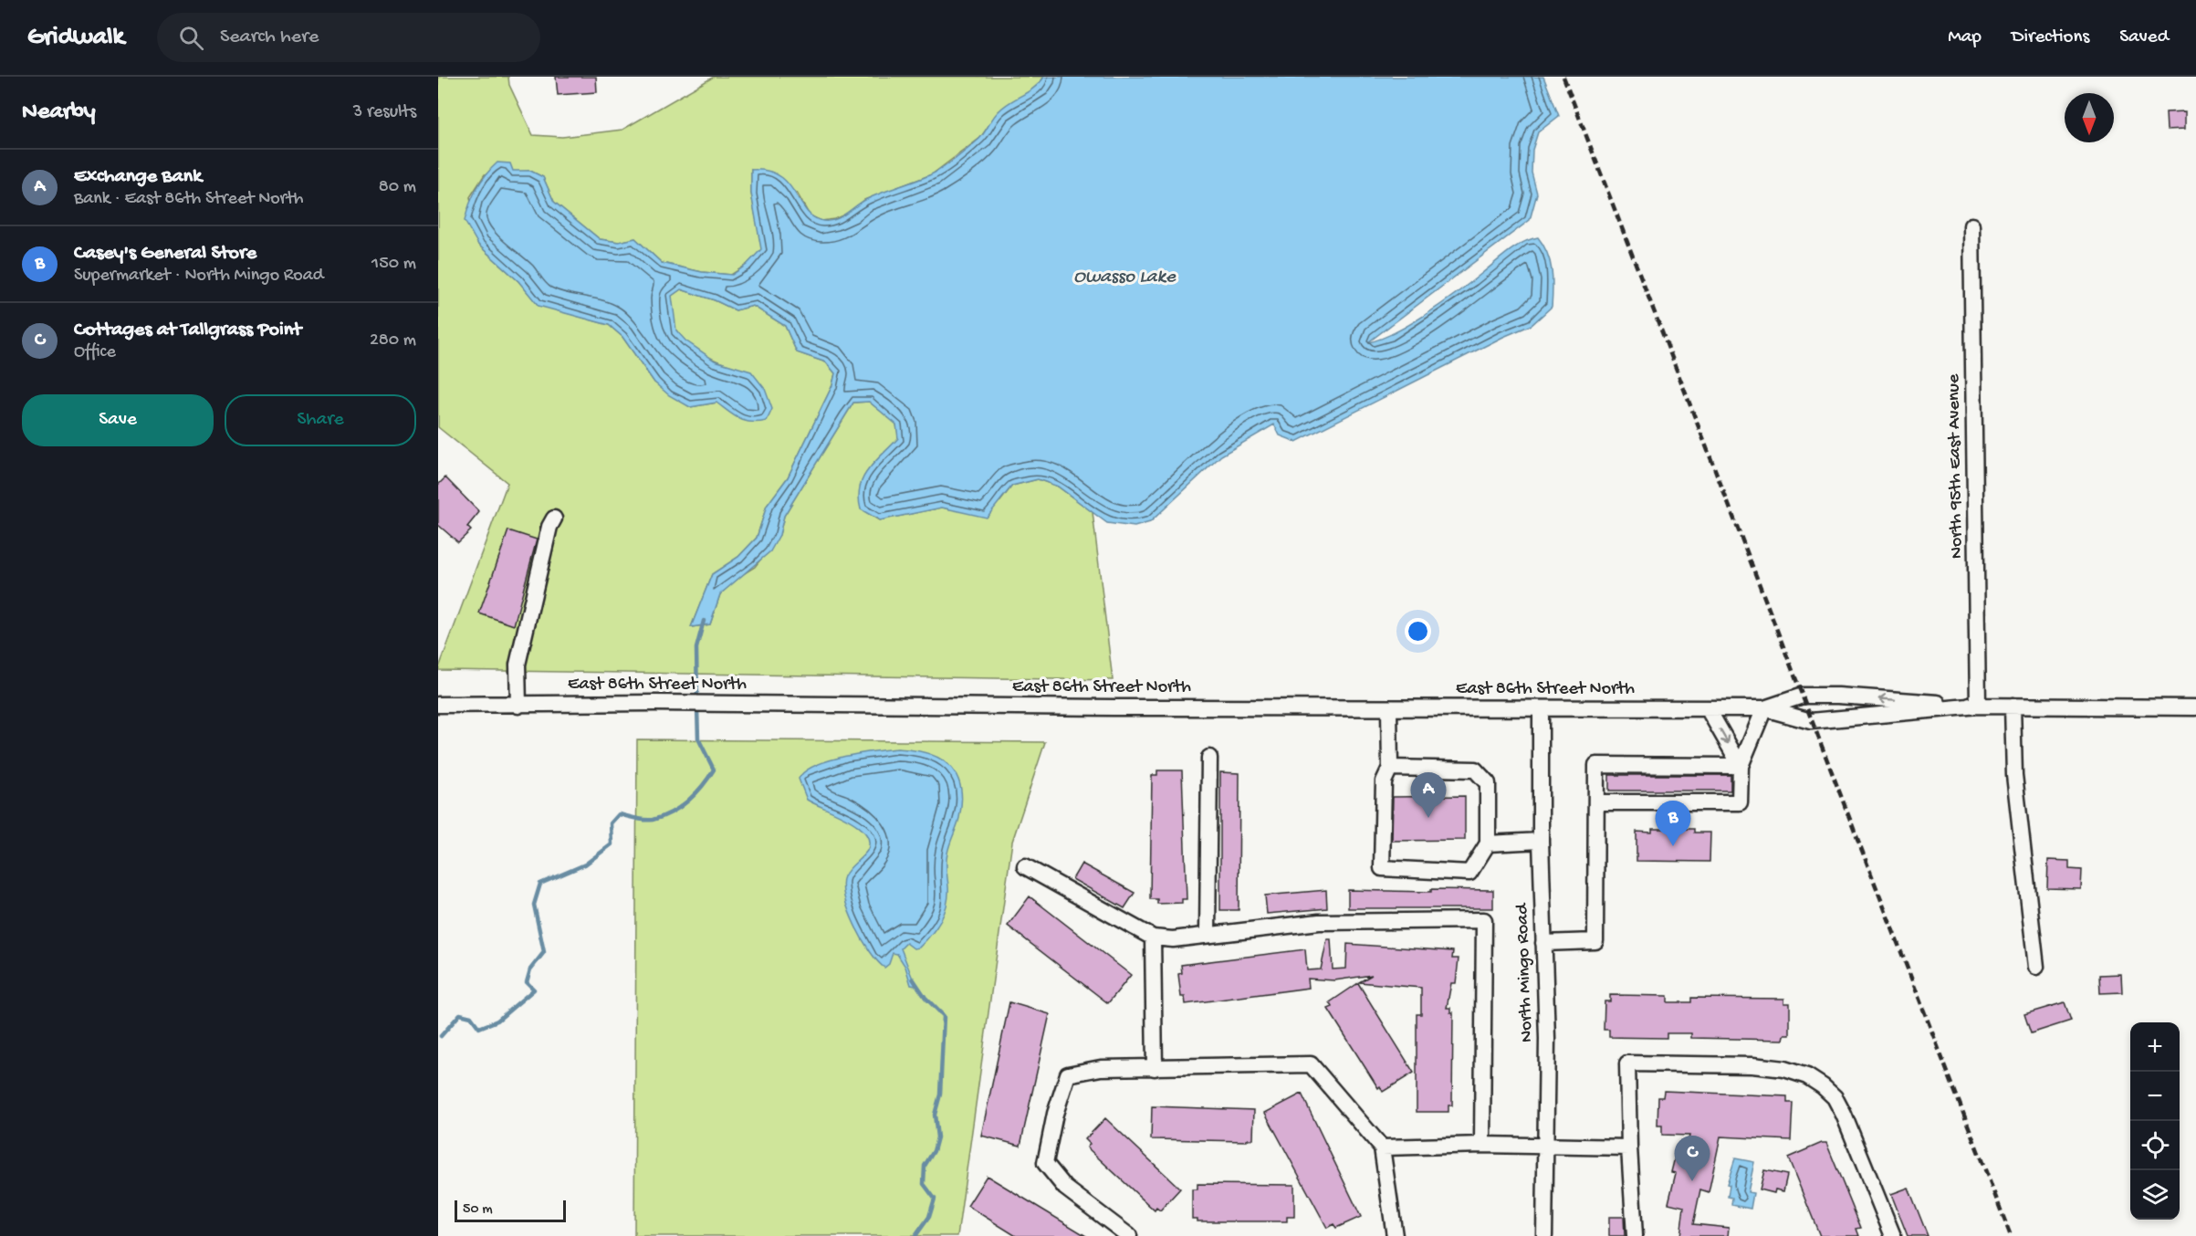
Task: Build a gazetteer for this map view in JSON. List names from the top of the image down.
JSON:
{
  "streets": {
    "street": ["North 95th East Avenue", "East 86th Street North", "North Mingo Road"]
  },
  "crossings": [
    ["North 95th East Avenue", "East 86th Street North"],
    ["East 86th Street North", "North Mingo Road"]
  ],
  "water": ["Owasso Lake"],
  "scale_bar": "50 m",
  "north": "bottom",
  "page": {
    "header": "Gridwalk",
    "search": "Search here",
    "nav": ["Map", "Directions", "Saved"],
    "heading": ["Nearby", "3 results"],
    "list": [
      {
        "mark": "A",
        "name": "Exchange Bank",
        "note": "Bank · East 86th Street North",
        "value": "80 m"
      },
      {
        "mark": "B",
        "name": "Casey's General Store",
        "note": "Supermarket · North Mingo Road",
        "value": "150 m"
      },
      {
        "mark": "C",
        "name": "Cottages at Tallgrass Point",
        "note": "Office",
        "value": "280 m"
      }
    ],
    "buttons": ["Save", "Share"],
    "pins": ["A", "B", "C"],
    "map_buttons": ["+", "−"],
    "scale": "50 m"
  }
}
